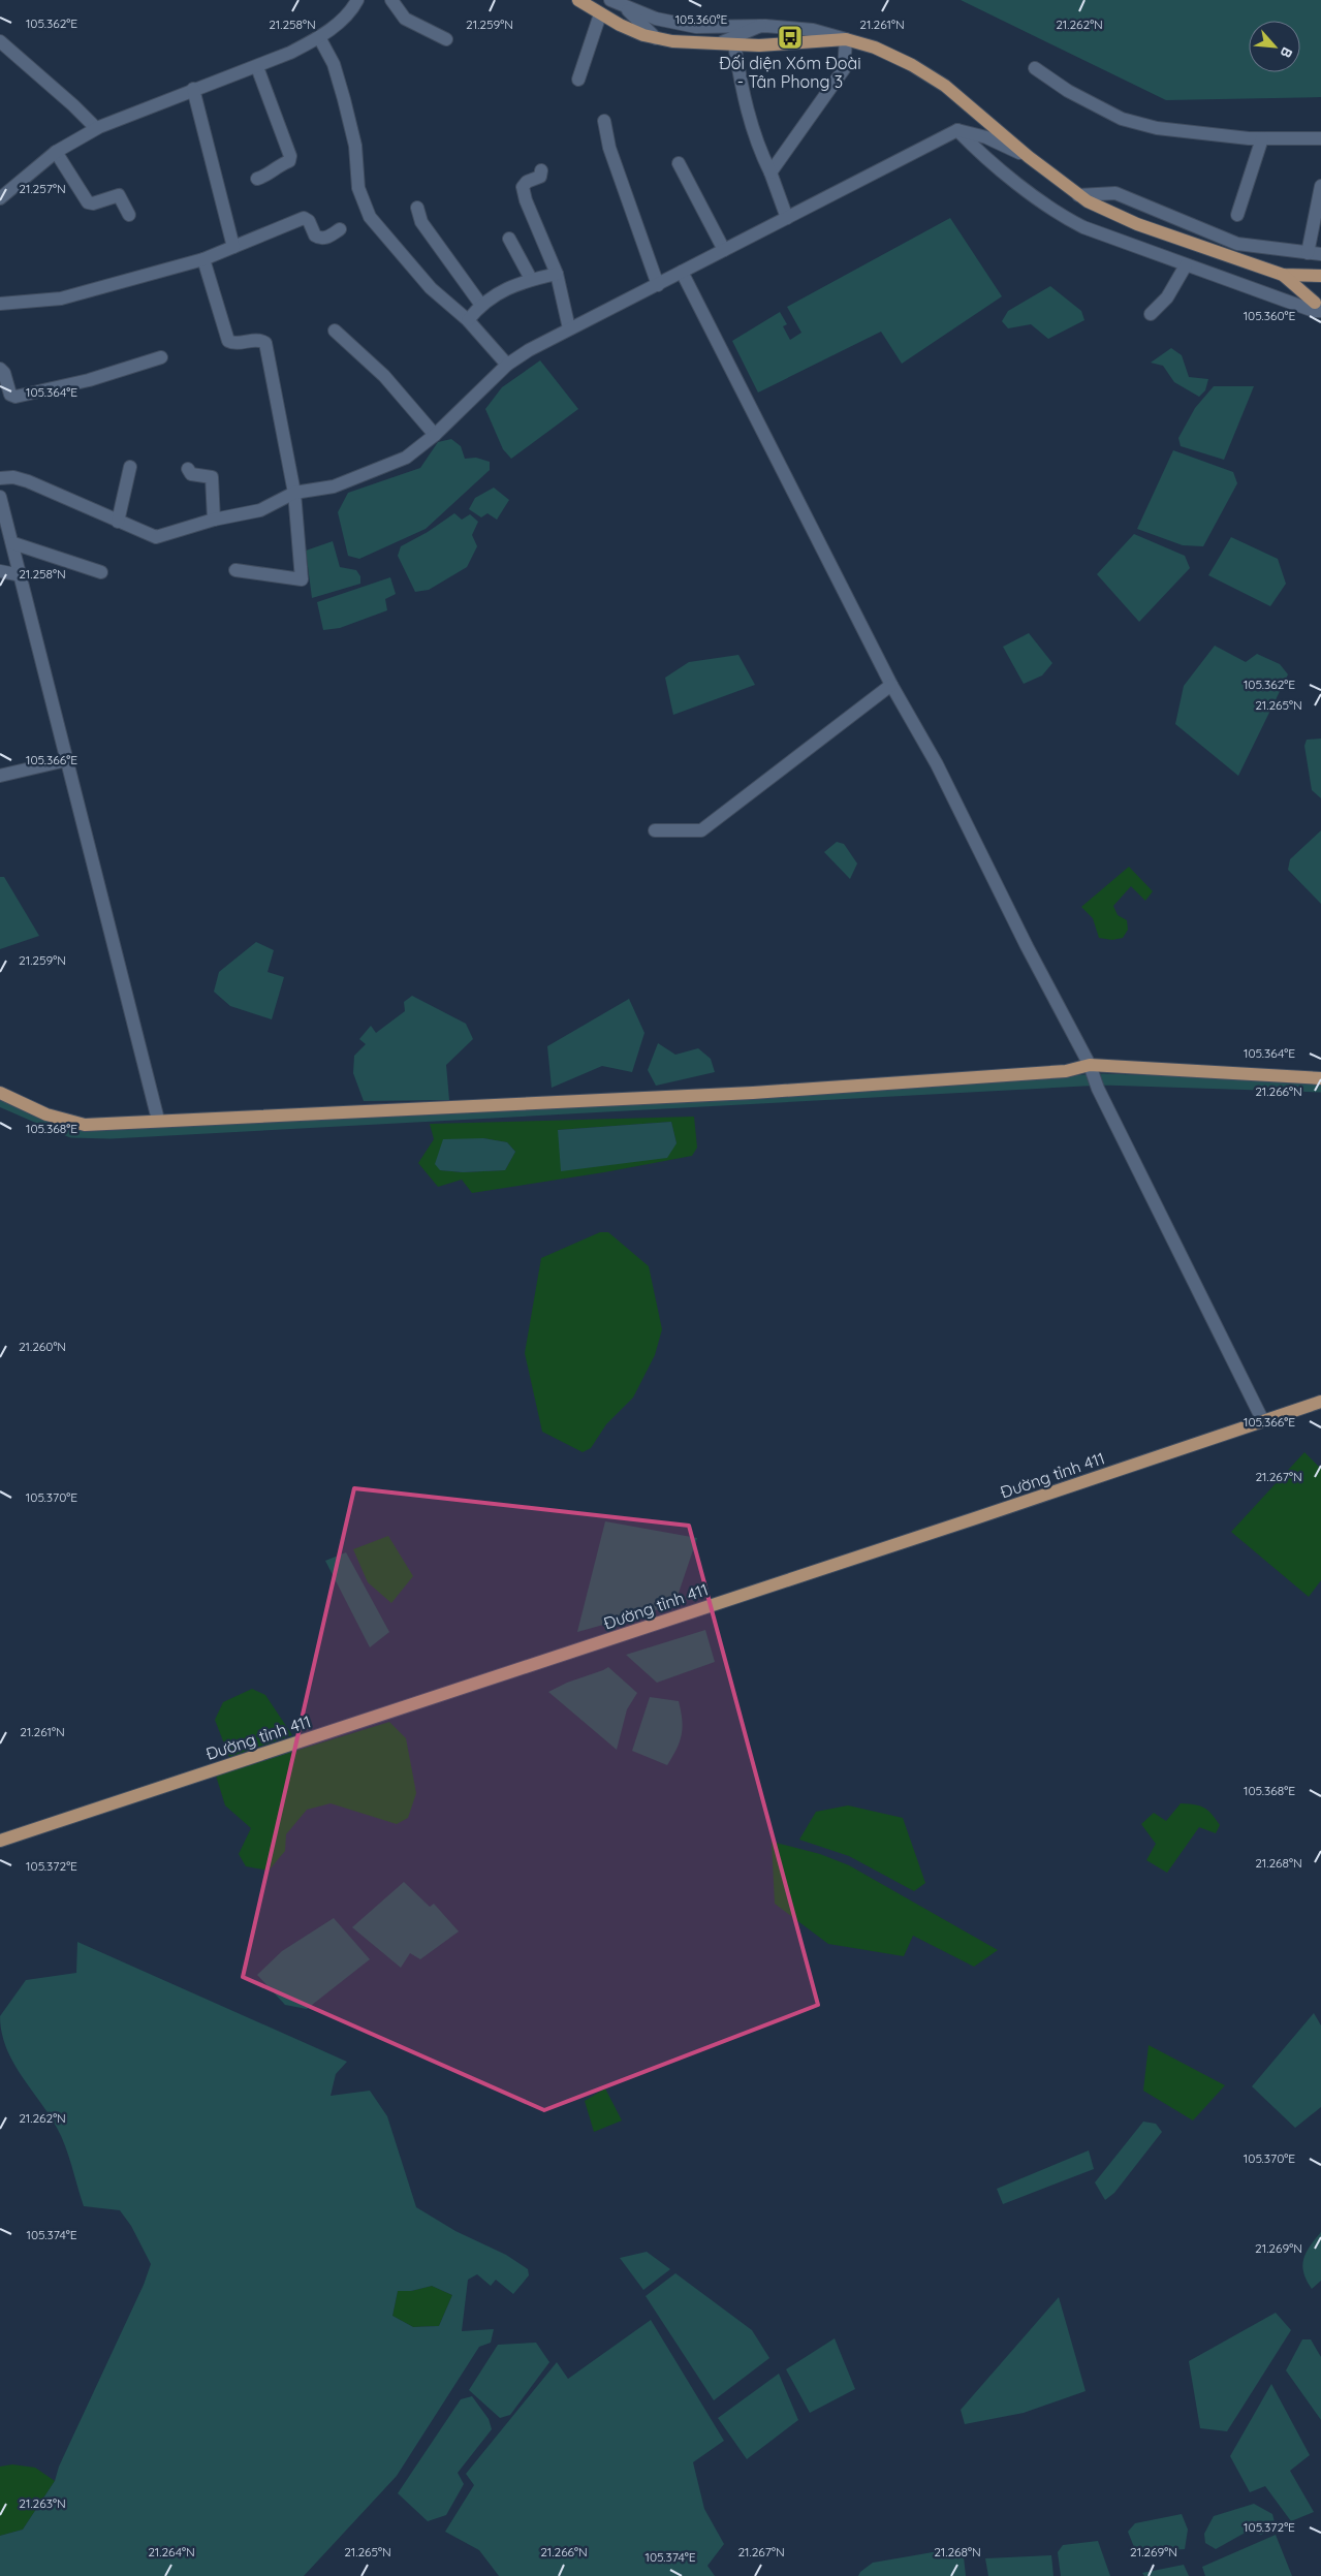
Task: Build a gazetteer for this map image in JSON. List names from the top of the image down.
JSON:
{
  "streets": {
    "main road": ["Đường tỉnh 411"]
  },
  "places": {
    "bus stop": ["Đối diện Xóm Đoài - Tân Phong 3"]
  },
  "north": "bottom right",
  "coordinates": [
    "105.360°E",
    "105.362°E",
    "21.258°N",
    "21.259°N",
    "21.261°N",
    "21.262°N",
    "21.257°N",
    "105.364°E",
    "21.265°N",
    "105.366°E",
    "21.266°N",
    "105.368°E",
    "21.260°N",
    "21.267°N",
    "105.370°E",
    "21.268°N",
    "105.372°E",
    "105.374°E",
    "21.269°N",
    "21.263°N",
    "21.264°N"
  ]
}
